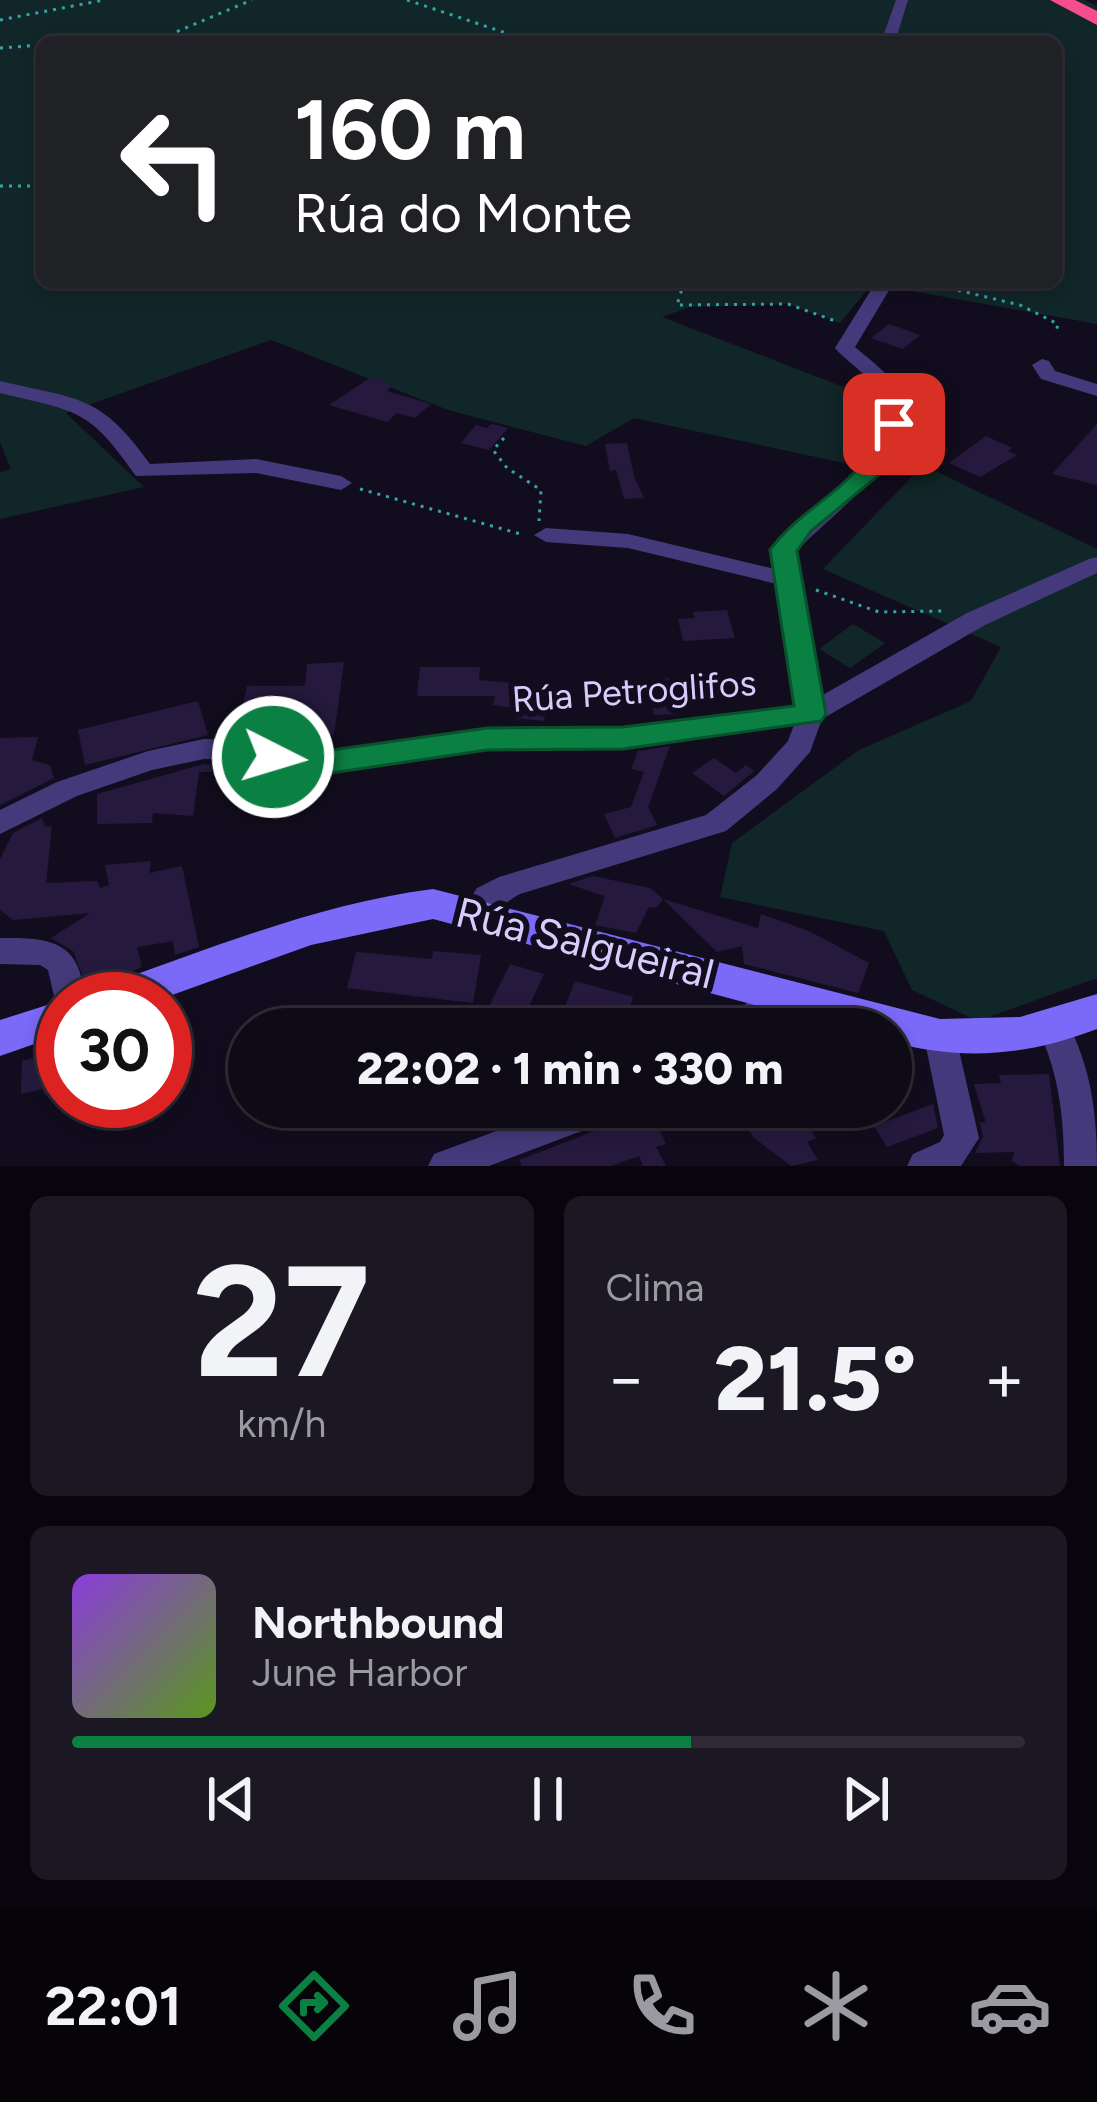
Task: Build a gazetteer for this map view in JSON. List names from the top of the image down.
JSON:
{
  "streets": {
    "street": ["Rúa Petroglifos", "Rúa Salgueiral"]
  },
  "crossings": [
    ["Rúa Petroglifos", "Rúa Salgueiral"]
  ],
  "page": {
    "turn": ["160 m", "Rúa do Monte"],
    "limit": "30",
    "trip": "22:02 · 1 min · 330 m",
    "tile": [
      ["27", "km/h"],
      "Clima"
    ],
    "heat": ["−", "21.5°", "+"],
    "song": ["Northbound", "June Harbor"],
    "tabs": "22:01"
  }
}
